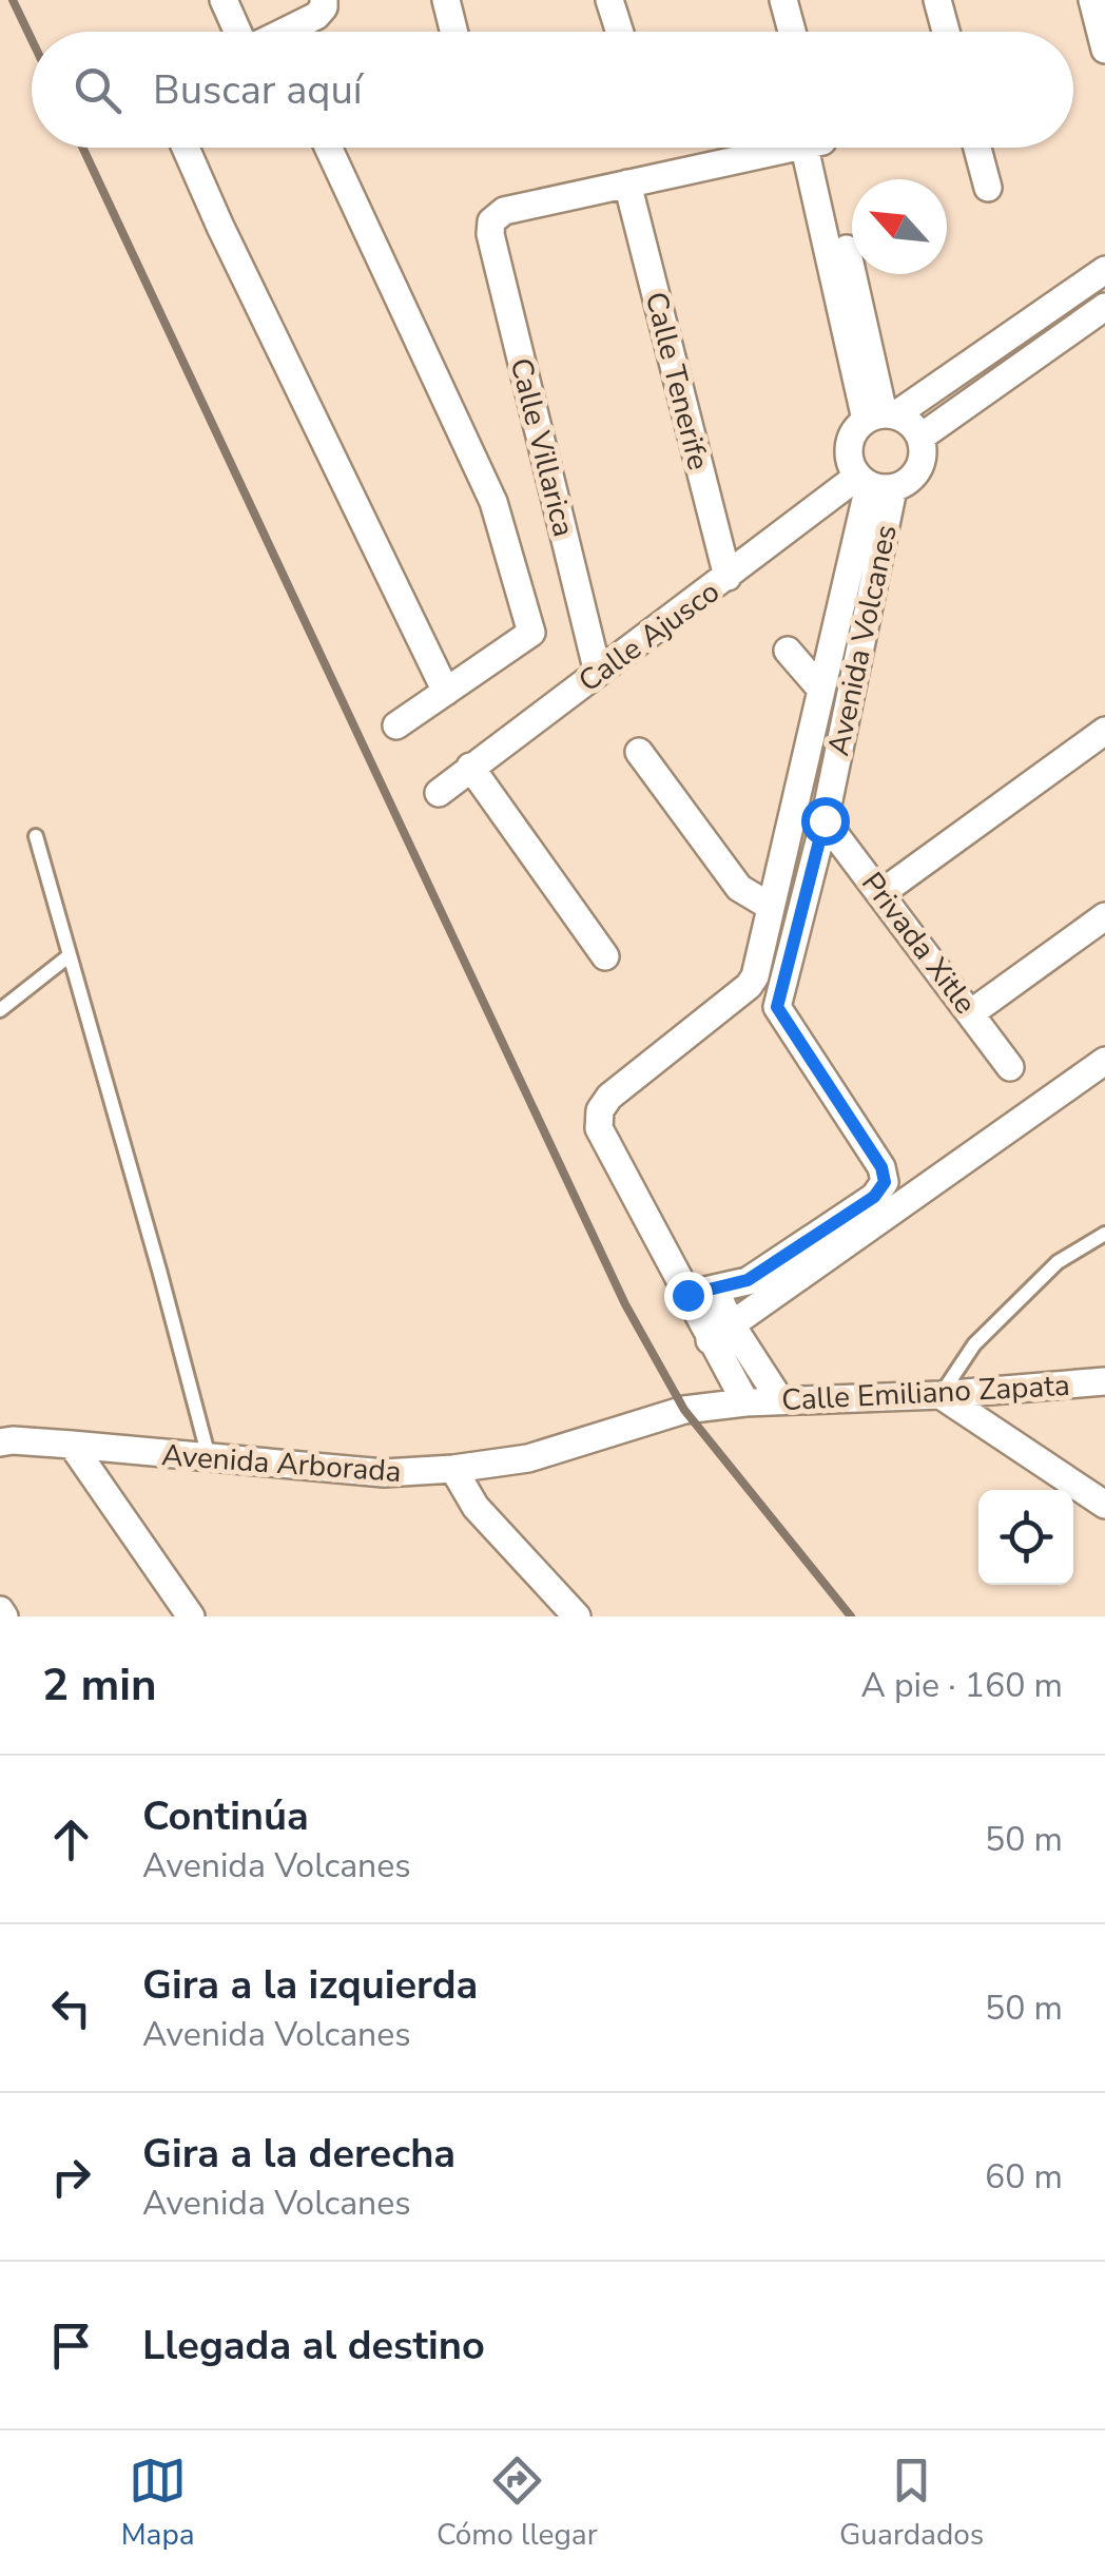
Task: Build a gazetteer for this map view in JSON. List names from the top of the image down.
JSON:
{
  "streets": {
    "street": [
      "Calle Tenerife",
      "Calle Villarica",
      "Calle Ajusco",
      "Avenida Volcanes",
      "Privada Xitle",
      "Calle Emiliano Zapata",
      "Avenida Arborada"
    ]
  },
  "crossings": [
    ["Calle Tenerife", "Calle Villarica"],
    ["Calle Tenerife", "Calle Ajusco"],
    ["Calle Villarica", "Calle Ajusco"],
    ["Calle Ajusco", "Avenida Volcanes"],
    ["Avenida Volcanes", "Privada Xitle"],
    ["Avenida Volcanes", "Calle Emiliano Zapata"],
    ["Avenida Volcanes", "Avenida Arborada"],
    ["Calle Emiliano Zapata", "Avenida Arborada"]
  ],
  "north": "top left",
  "page": {
    "search": "Buscar aquí",
    "heading": ["2 min", "A pie · 160 m"],
    "list": [
      ["Continúa", "Avenida Volcanes", "50 m"],
      ["Gira a la izquierda", "Avenida Volcanes", "50 m"],
      ["Gira a la derecha", "Avenida Volcanes", "60 m"],
      "Llegada al destino"
    ],
    "nav": ["Mapa", "Cómo llegar", "Guardados"]
  }
}
